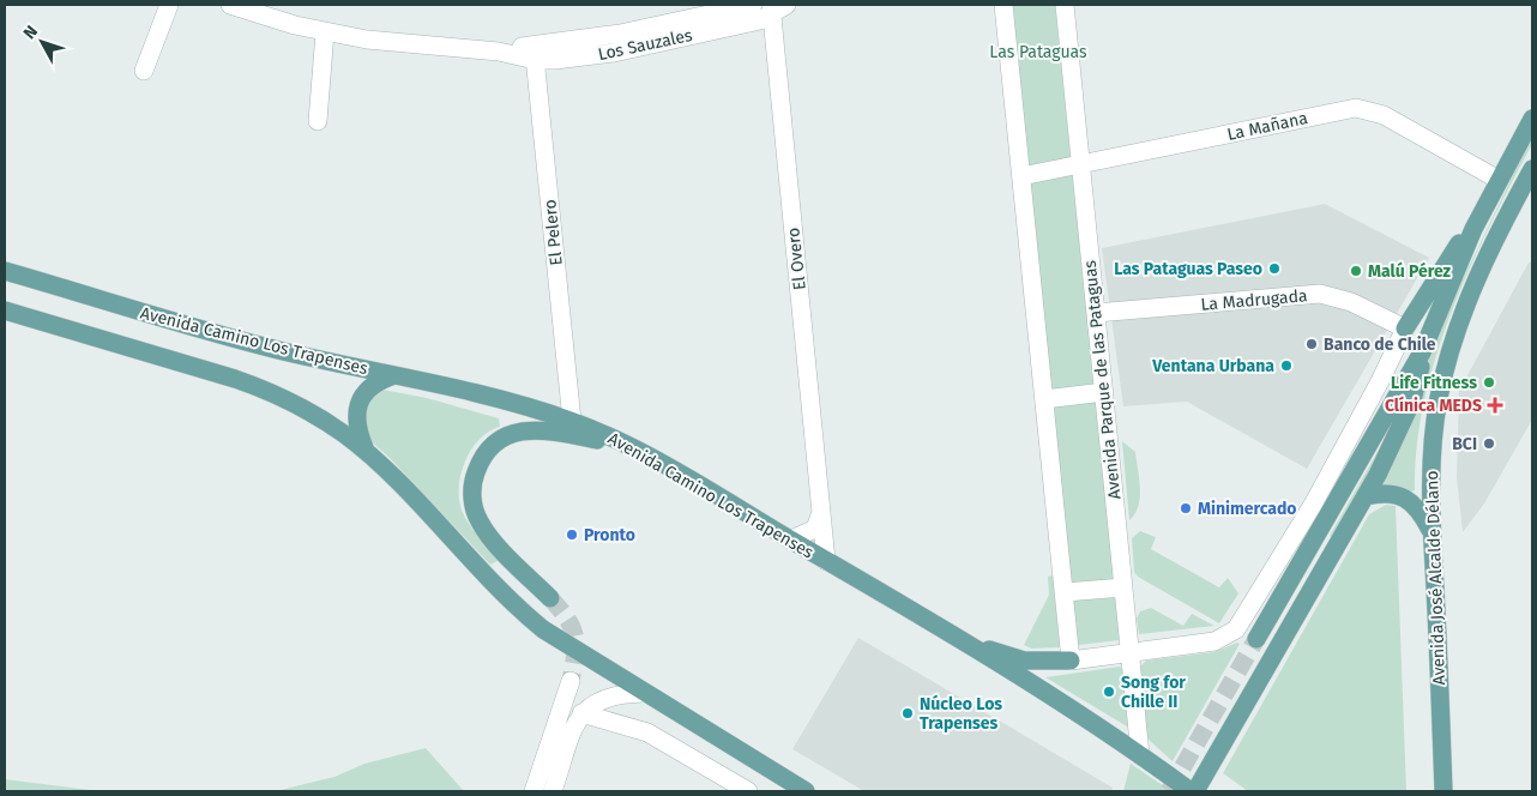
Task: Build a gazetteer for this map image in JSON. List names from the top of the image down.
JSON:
{
  "streets": {
    "main road": ["Avenida Camino Los Trapenses", "Avenida José Alcalde Délano"],
    "street": [
      "Los Sauzales",
      "La Mañana",
      "El Pelero",
      "El Overo",
      "La Madrugada",
      "Avenida Parque de las Pataguas"
    ]
  },
  "crossings": [
    ["Los Sauzales", "El Pelero"],
    ["Los Sauzales", "El Overo"],
    ["La Mañana", "Avenida Parque de las Pataguas"],
    ["El Pelero", "Avenida Camino Los Trapenses"],
    ["El Overo", "Avenida Camino Los Trapenses"],
    ["La Madrugada", "Avenida Parque de las Pataguas"],
    ["Avenida Camino Los Trapenses", "Avenida Parque de las Pataguas"]
  ],
  "parks": ["Las Pataguas"],
  "places": {
    "other": [
      "Las Pataguas Paseo",
      "Malú Pérez",
      "Banco de Chile",
      "Ventana Urbana",
      "Life Fitness",
      "BCI",
      "Minimercado",
      "Pronto",
      "Song for Chille II",
      "Núcleo Los Trapenses"
    ],
    "health": ["Clínica MEDS"]
  },
  "north": "top left"
}
